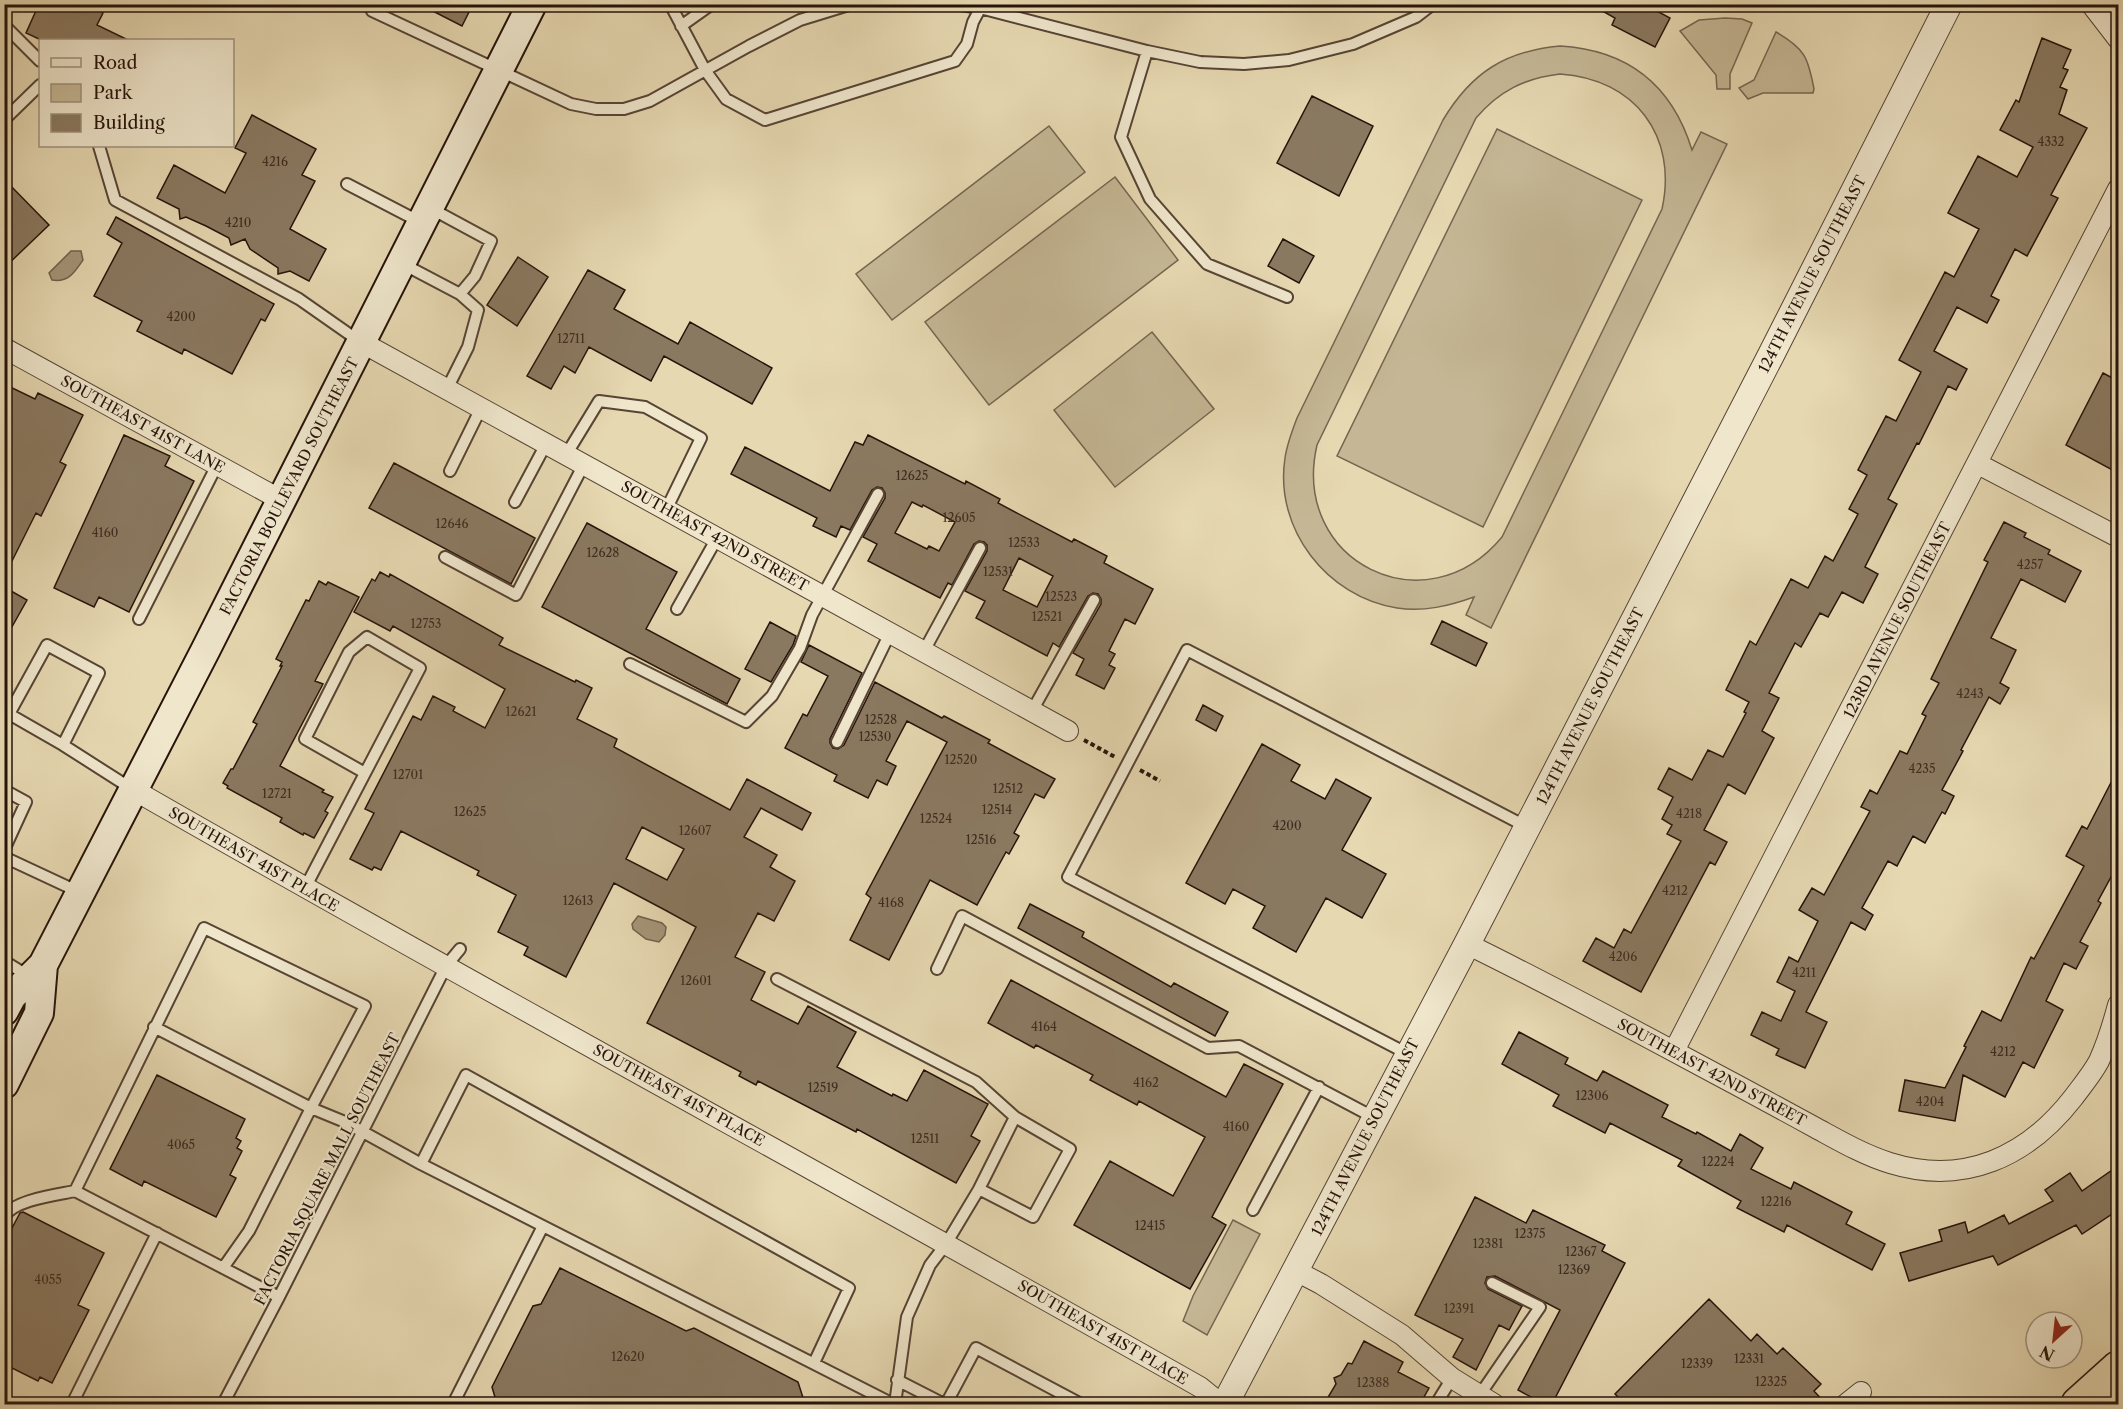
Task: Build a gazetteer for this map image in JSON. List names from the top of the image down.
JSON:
{
  "streets": {
    "main road": ["FACTORIA BOULEVARD SOUTHEAST"],
    "street": [
      "124TH AVENUE SOUTHEAST",
      "SOUTHEAST 41ST LANE",
      "SOUTHEAST 42ND STREET",
      "123RD AVENUE SOUTHEAST",
      "SOUTHEAST 41ST PLACE"
    ],
    "lane": ["FACTORIA SQUARE MALL SOUTHEAST"]
  },
  "crossings": [
    ["124TH AVENUE SOUTHEAST", "SOUTHEAST 42ND STREET"],
    ["124TH AVENUE SOUTHEAST", "SOUTHEAST 41ST PLACE"],
    ["SOUTHEAST 41ST LANE", "FACTORIA BOULEVARD SOUTHEAST"],
    ["FACTORIA BOULEVARD SOUTHEAST", "SOUTHEAST 42ND STREET"],
    ["FACTORIA BOULEVARD SOUTHEAST", "SOUTHEAST 41ST PLACE"],
    ["SOUTHEAST 42ND STREET", "123RD AVENUE SOUTHEAST"],
    ["SOUTHEAST 41ST PLACE", "FACTORIA SQUARE MALL SOUTHEAST"]
  ],
  "house_numbers": [
    "4332",
    "4216",
    "4210",
    "4200",
    "12711",
    "12625",
    "12605",
    "12646",
    "4160",
    "12533",
    "12628",
    "4257",
    "12531",
    "12523",
    "12521",
    "12753",
    "4243",
    "12621",
    "12528",
    "12530",
    "12520",
    "4235",
    "12701",
    "12512",
    "12721",
    "12514",
    "12625",
    "4218",
    "12524",
    "4200",
    "12607",
    "12516",
    "4212",
    "12613",
    "4168",
    "4206",
    "4211",
    "12601",
    "4164",
    "4212",
    "4162",
    "12519",
    "12306",
    "4204",
    "4160",
    "12511",
    "4065",
    "12224",
    "12216",
    "12415",
    "12375",
    "12381",
    "12367",
    "12369",
    "4055",
    "12391",
    "12620",
    "12331",
    "12339",
    "12325",
    "12388"
  ],
  "legend": ["Road", "Park", "Building"],
  "north": "bottom left"
}
